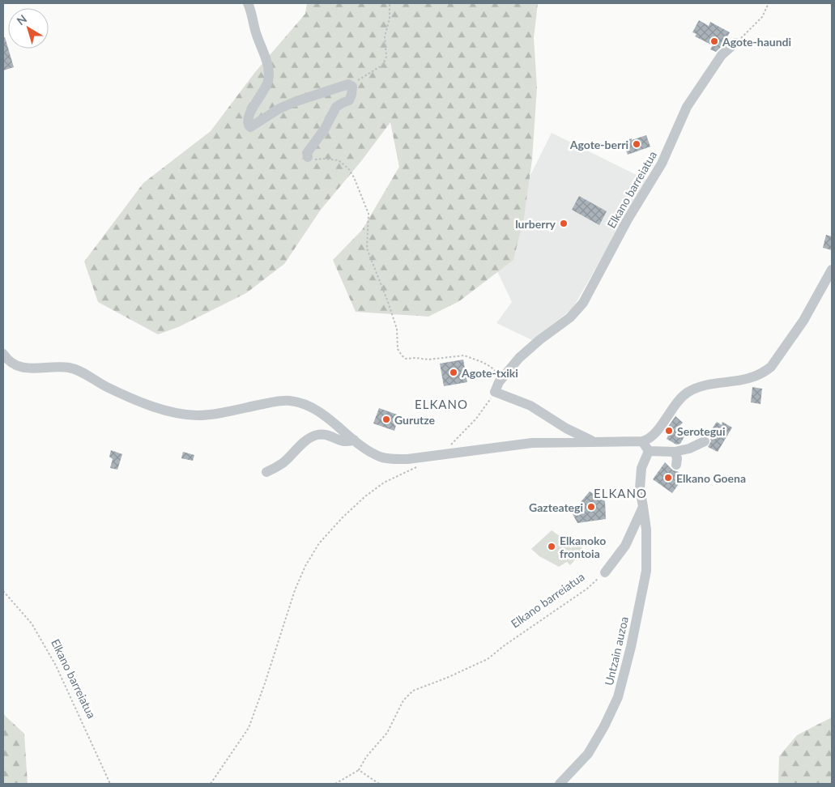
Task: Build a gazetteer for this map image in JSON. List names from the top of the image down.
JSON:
{
  "streets": {
    "street": ["Elkano barreiatua", "Untzain auzoa"]
  },
  "districts": ["ELKANO", "ELKANO"],
  "places": [
    "Agote-haundi",
    "Agote-berri",
    "lurberry",
    "Agote-txiki",
    "Gurutze",
    "Serotegui",
    "Elkano Goena",
    "Gazteategi",
    "Elkanoko frontoia"
  ],
  "north": "top left"
}
